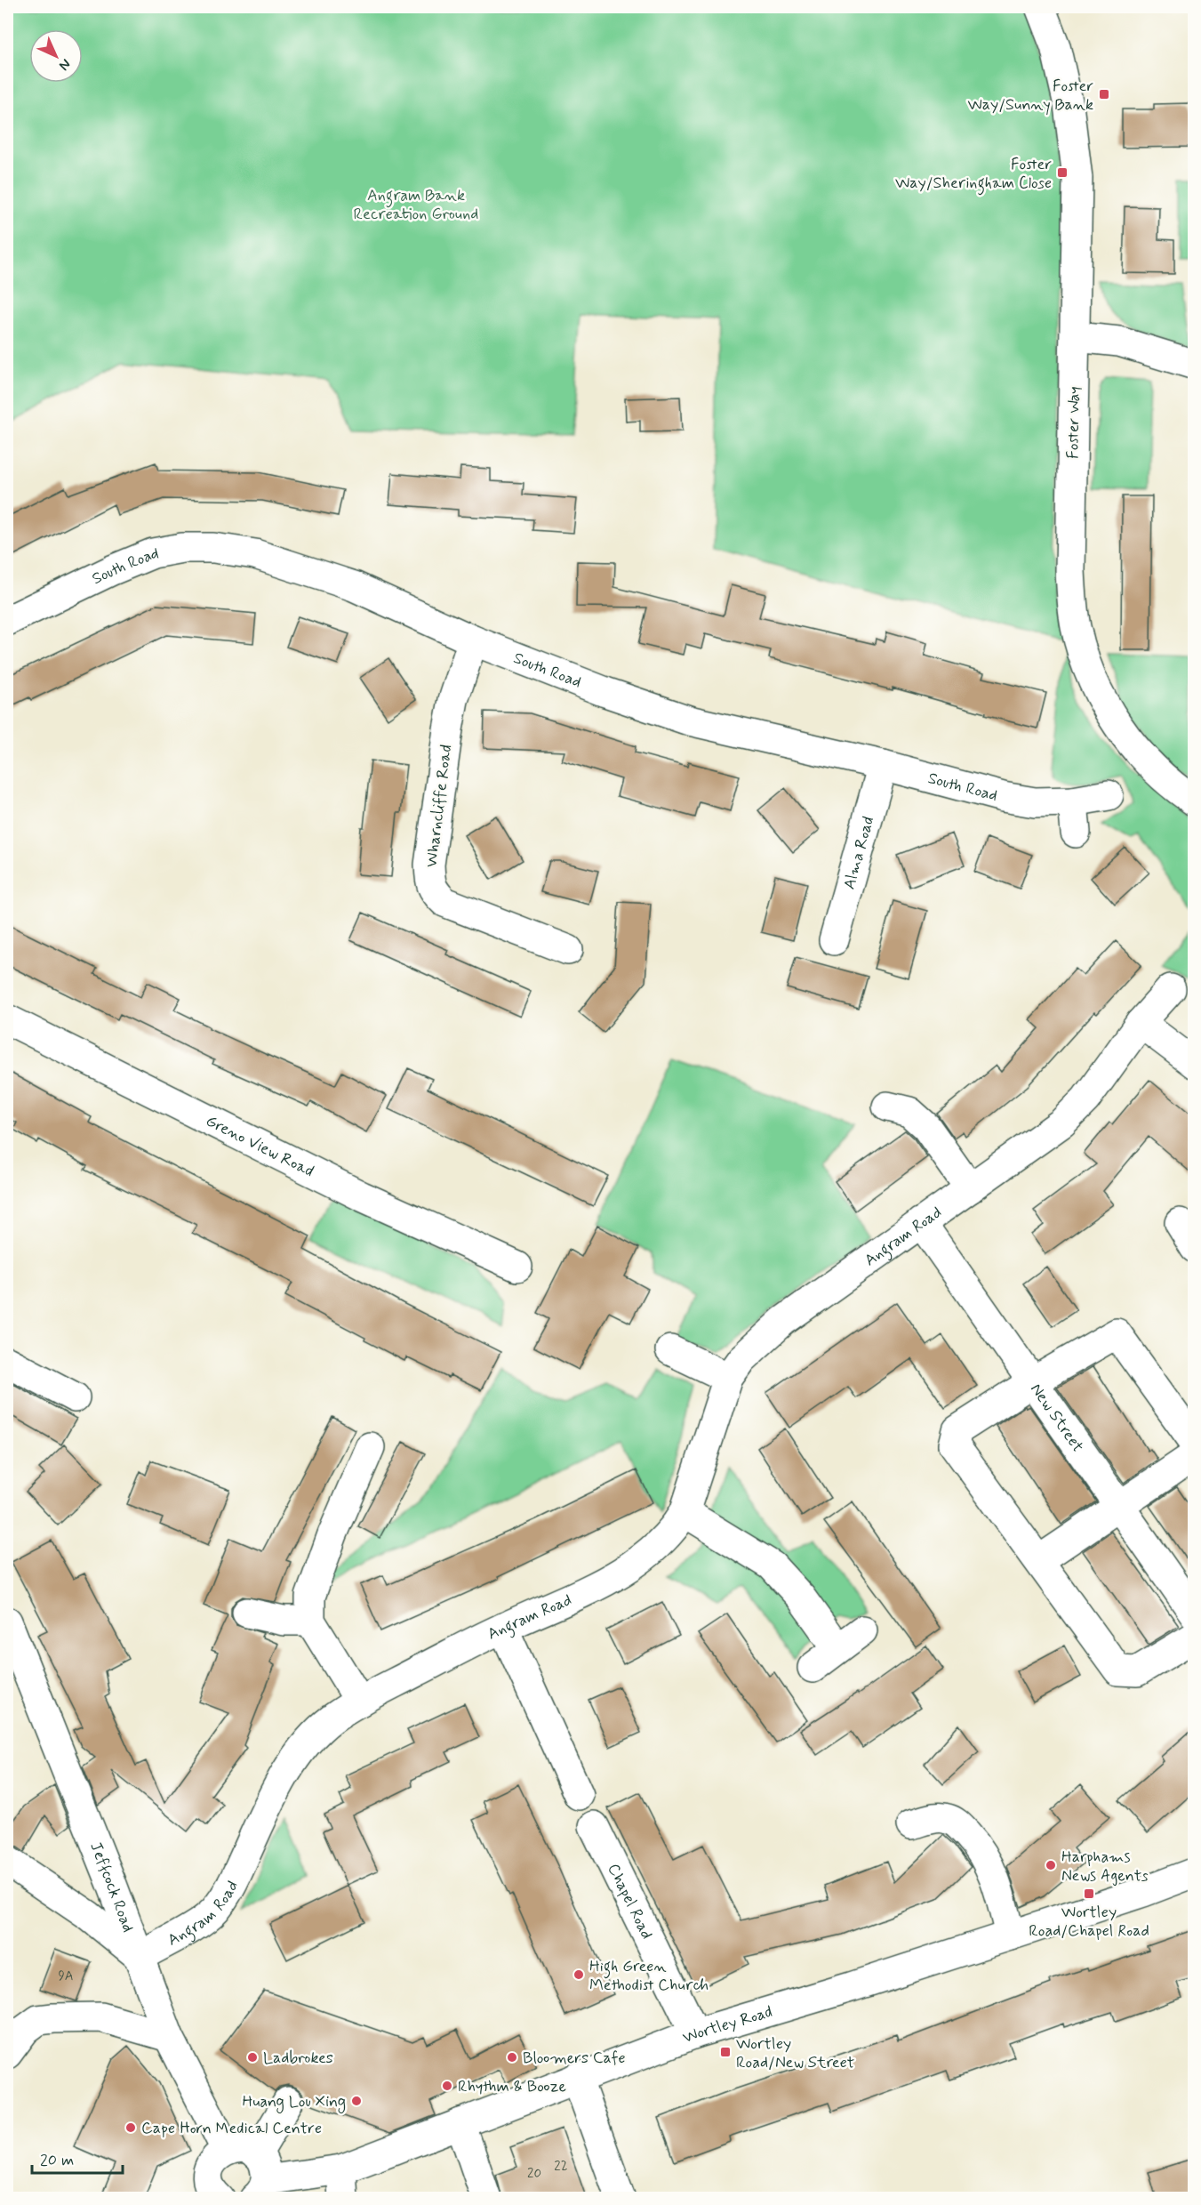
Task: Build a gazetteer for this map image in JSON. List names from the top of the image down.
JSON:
{
  "streets": {
    "street": [
      "Foster Way",
      "South Road",
      "Wharncliffe Road",
      "Alma Road",
      "Greno View Road",
      "Angram Road",
      "New Street",
      "Jeffcock Road",
      "Chapel Road",
      "Wortley Road"
    ]
  },
  "crossings": [
    ["South Road", "Wharncliffe Road"],
    ["South Road", "Alma Road"],
    ["Angram Road", "New Street"],
    ["Angram Road", "Jeffcock Road"],
    ["Chapel Road", "Wortley Road"]
  ],
  "parks": ["Angram Bank Recreation Ground"],
  "places": {
    "transit": [
      "Foster Way/Sunny Bank",
      "Foster Way/Sheringham Close",
      "Wortley Road/Chapel Road",
      "Wortley Road/New Street"
    ],
    "other": [
      "Harphams News Agents",
      "High Green Methodist Church",
      "Ladbrokes",
      "Bloomers Cafe",
      "Rhythm & Booze",
      "Huang Lou Xing",
      "Cape Horn Medical Centre"
    ]
  },
  "house_numbers": ["9A", "22", "20"],
  "scale_bar": "20 m",
  "north": "bottom right"
}
